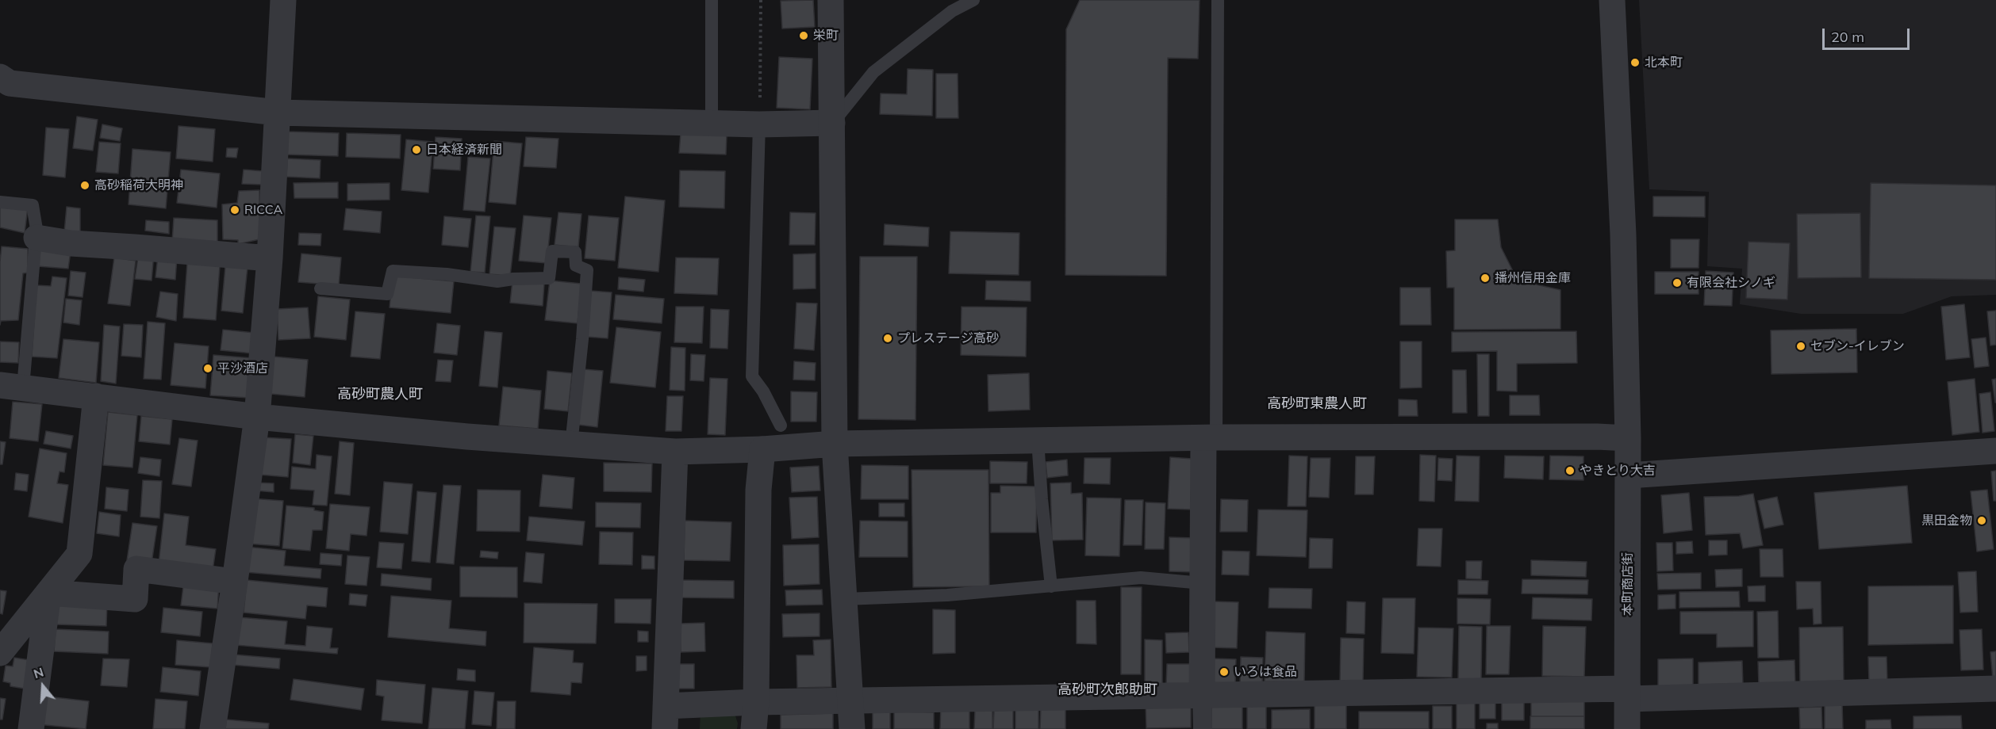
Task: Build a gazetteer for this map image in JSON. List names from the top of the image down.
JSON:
{
  "streets": {
    "street": ["本町商店街"]
  },
  "districts": ["高砂町農人町", "高砂町東農人町", "高砂町次郎助町"],
  "places": [
    "栄町",
    "北本町",
    "日本経済新聞",
    "高砂稲荷大明神",
    "RICCA",
    "播州信用金庫",
    "有限会社シノギ",
    "プレステージ高砂",
    "セブン-イレブン",
    "平沙酒店",
    "やきとり大吉",
    "黒田金物",
    "いろは食品"
  ],
  "scale_bar": "20 m",
  "north": "top"
}
